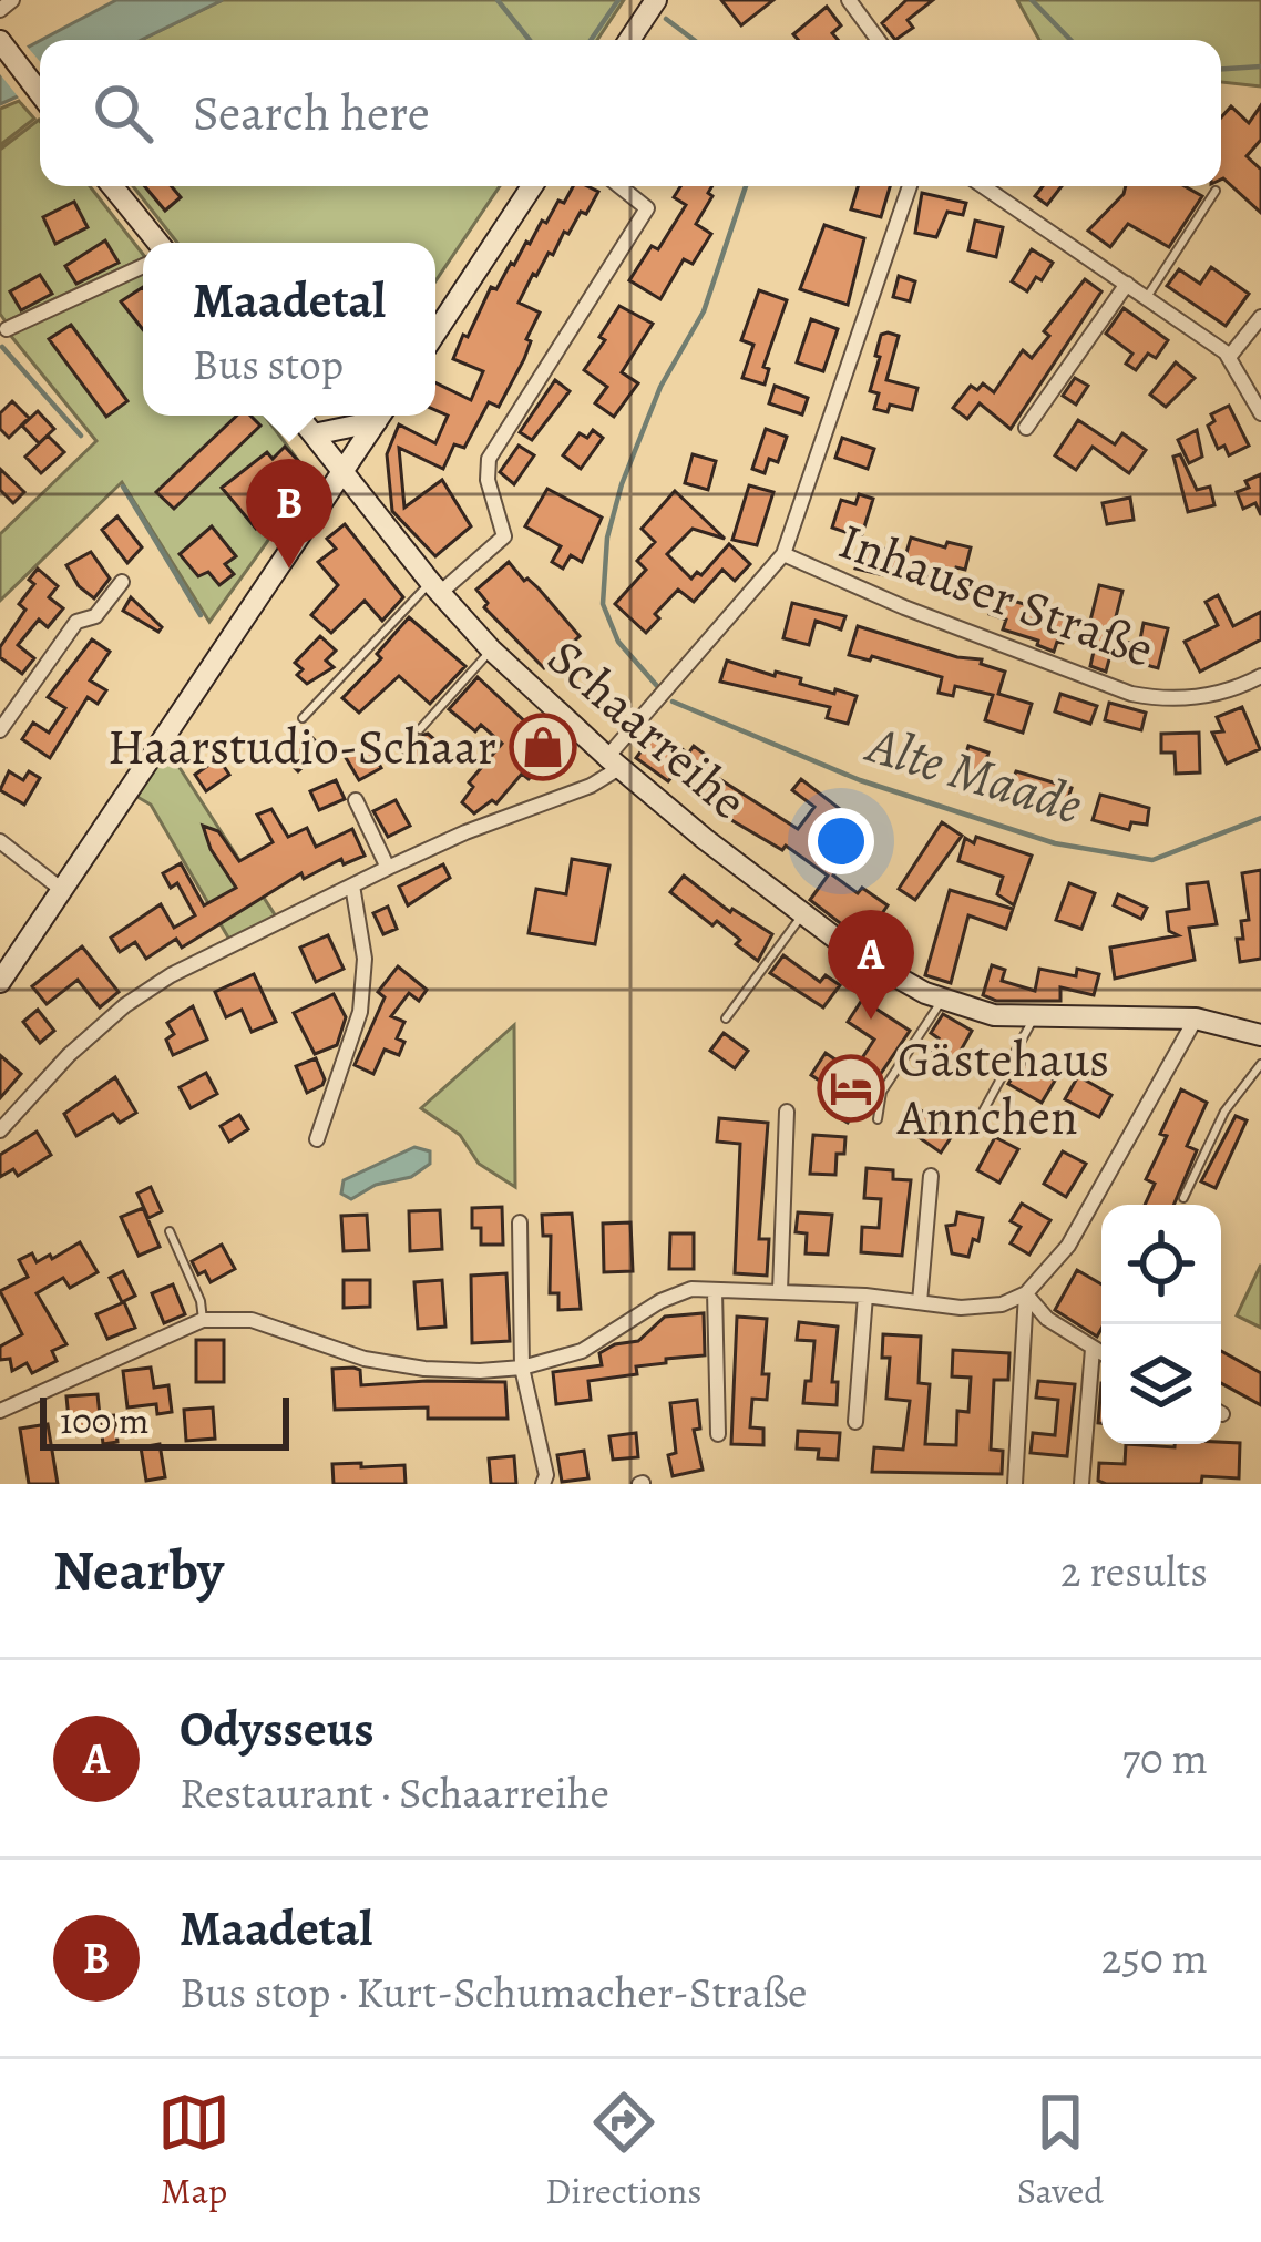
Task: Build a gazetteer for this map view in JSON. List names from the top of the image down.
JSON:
{
  "streets": {
    "main road": ["Schaarreihe"],
    "street": ["Inhauser Straße"]
  },
  "water": ["Alte Maade"],
  "places": {
    "shop": ["Haarstudio-Schaar"],
    "hotel": ["Gästehaus Annchen"]
  },
  "scale_bar": "100 m",
  "page": {
    "search": "Search here",
    "popup": ["Maadetal", "Bus stop"],
    "pins": ["B", "A"],
    "scale": "100 m",
    "heading": ["Nearby", "2 results"],
    "list": [
      {
        "mark": "A",
        "name": "Odysseus",
        "note": "Restaurant · Schaarreihe",
        "value": "70 m"
      },
      {
        "mark": "B",
        "name": "Maadetal",
        "note": "Bus stop · Kurt-Schumacher-Straße",
        "value": "250 m"
      }
    ],
    "nav": ["Map", "Directions", "Saved"]
  }
}
